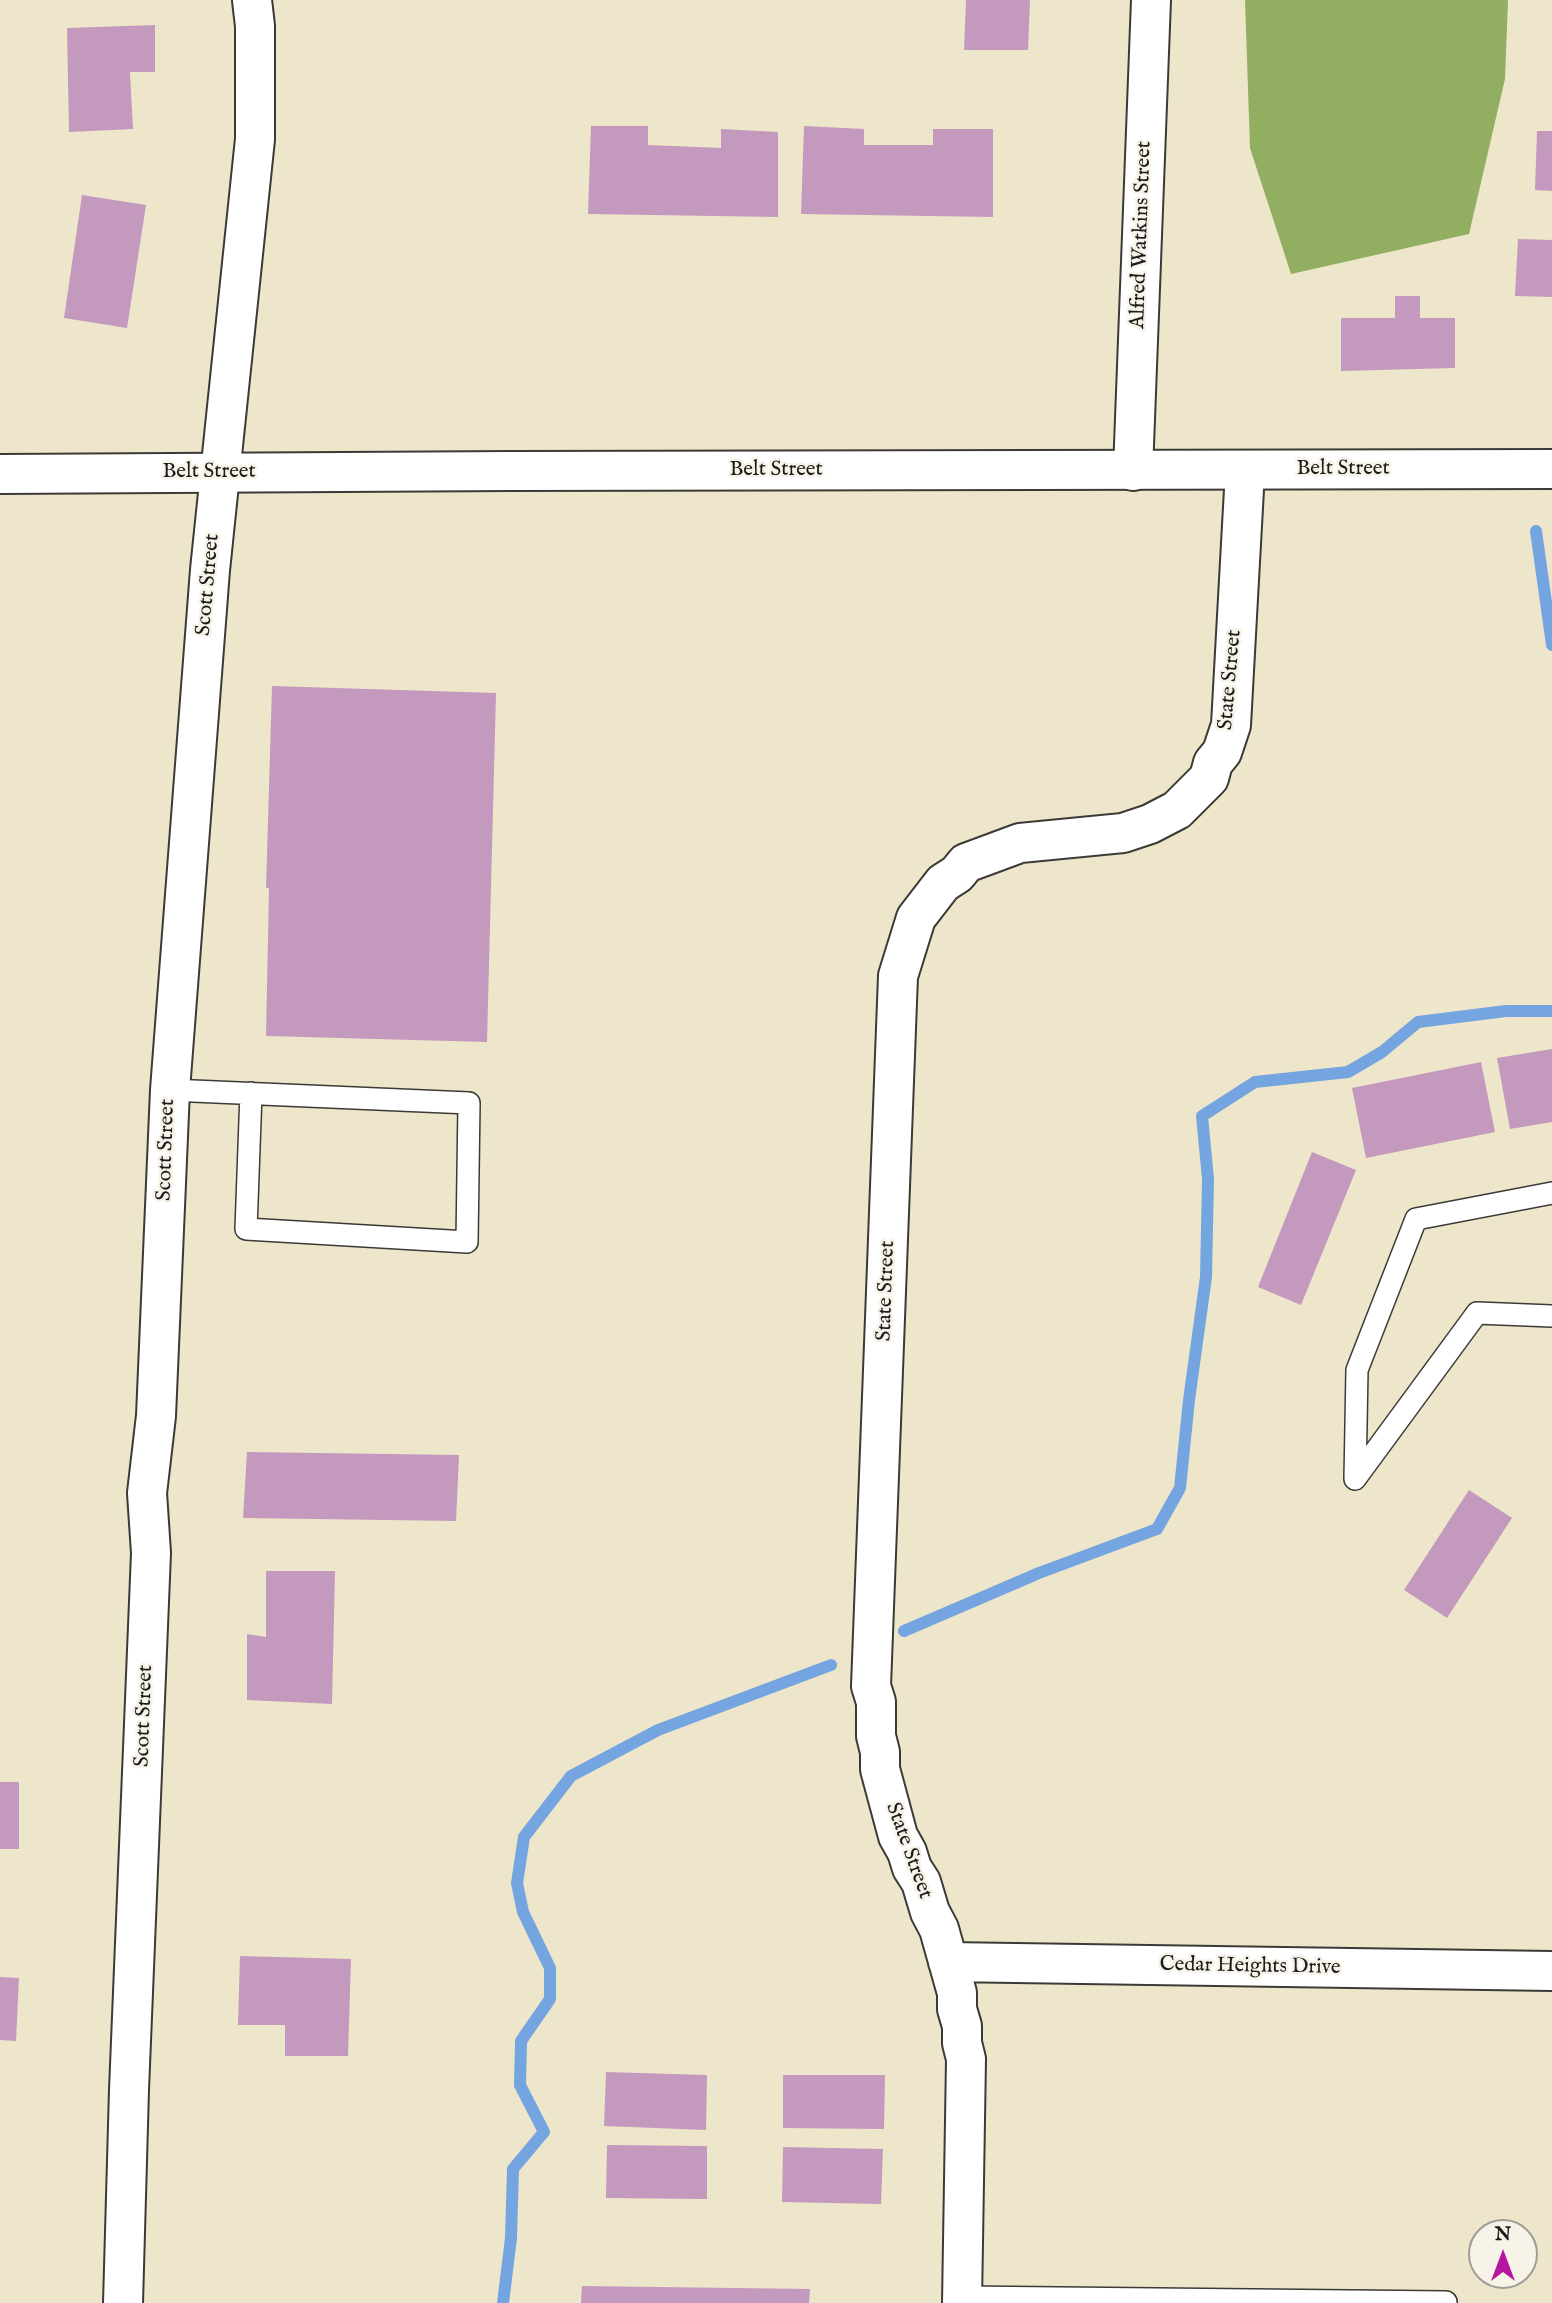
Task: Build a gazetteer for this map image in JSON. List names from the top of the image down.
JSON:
{
  "streets": {
    "street": [
      "Alfred Watkins Street",
      "Belt Street",
      "Scott Street",
      "State Street",
      "Cedar Heights Drive"
    ]
  },
  "crossings": [
    ["Alfred Watkins Street", "Belt Street"],
    ["Belt Street", "Scott Street"],
    ["Belt Street", "State Street"],
    ["State Street", "Cedar Heights Drive"]
  ],
  "north": "top"
}
